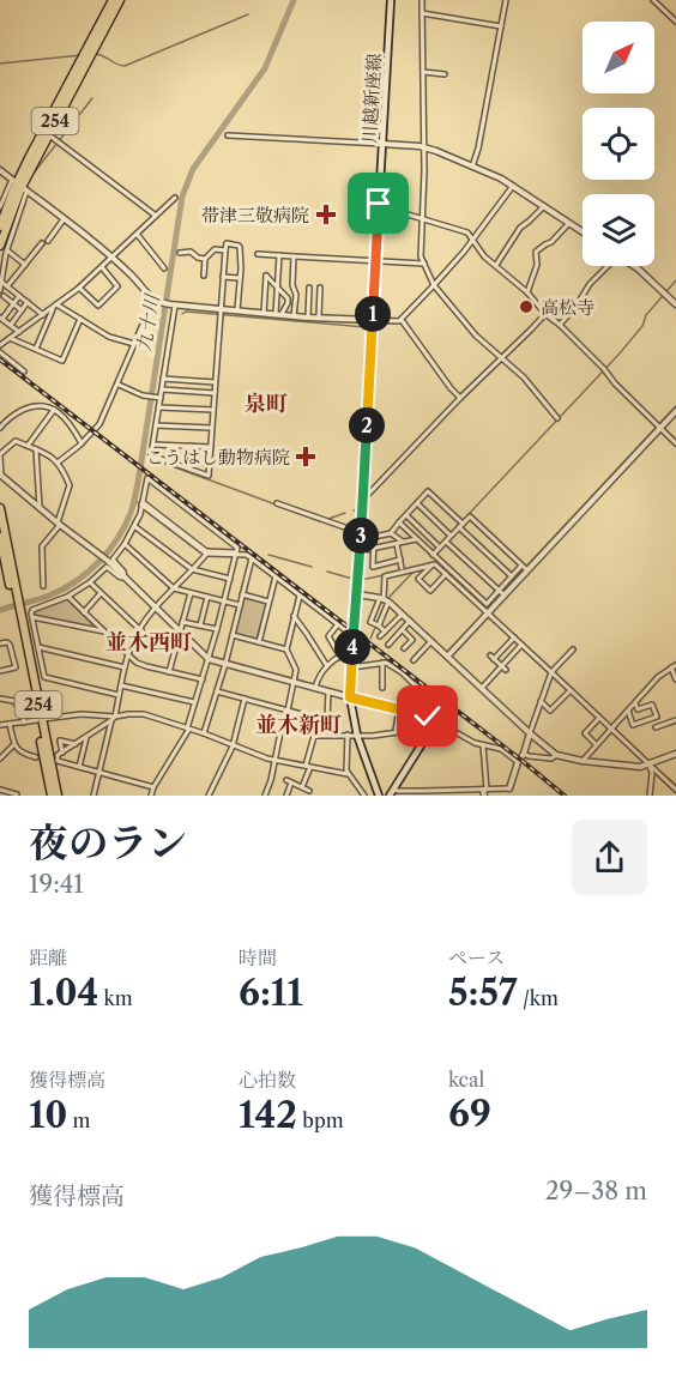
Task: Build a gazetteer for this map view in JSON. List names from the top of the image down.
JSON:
{
  "streets": {
    "highway": ["254"],
    "main road": ["川越新座線"]
  },
  "districts": ["泉町", "並木西町", "並木新町"],
  "water": ["九十川"],
  "places": {
    "health": ["帯津三敬病院", "こうはし動物病院"],
    "other": ["高松寺"]
  },
  "north": "top right",
  "page": {
    "pins": [
      "1",
      "2",
      "3",
      "4"
    ],
    "heading": ["夜のラン", "19:41"],
    "stats": [
      ["距離", "1.04 km"],
      ["時間", "6:11"],
      ["ペース", "5:57 /km"],
      ["獲得標高", "10 m"],
      ["心拍数", "142 bpm"],
      ["kcal", "69"]
    ],
    "chart": ["獲得標高", "29–38 m"]
  }
}
